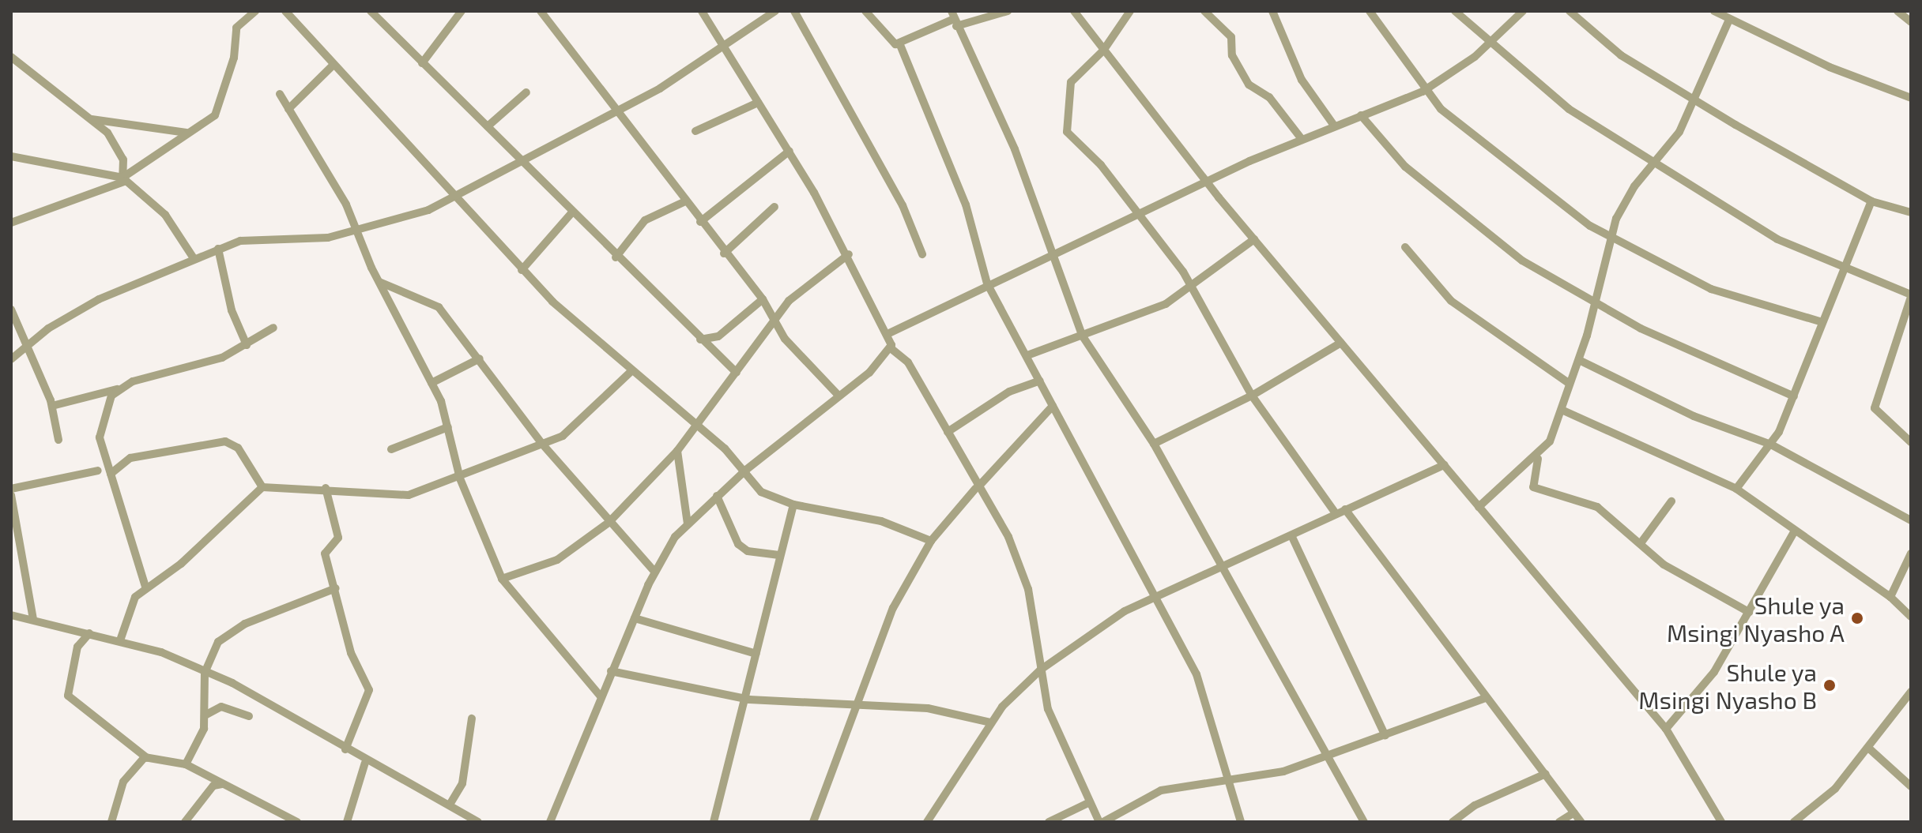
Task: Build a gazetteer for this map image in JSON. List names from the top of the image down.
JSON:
{
  "places": ["Shule ya Msingi Nyasho A", "Shule ya Msingi Nyasho B"]
}
